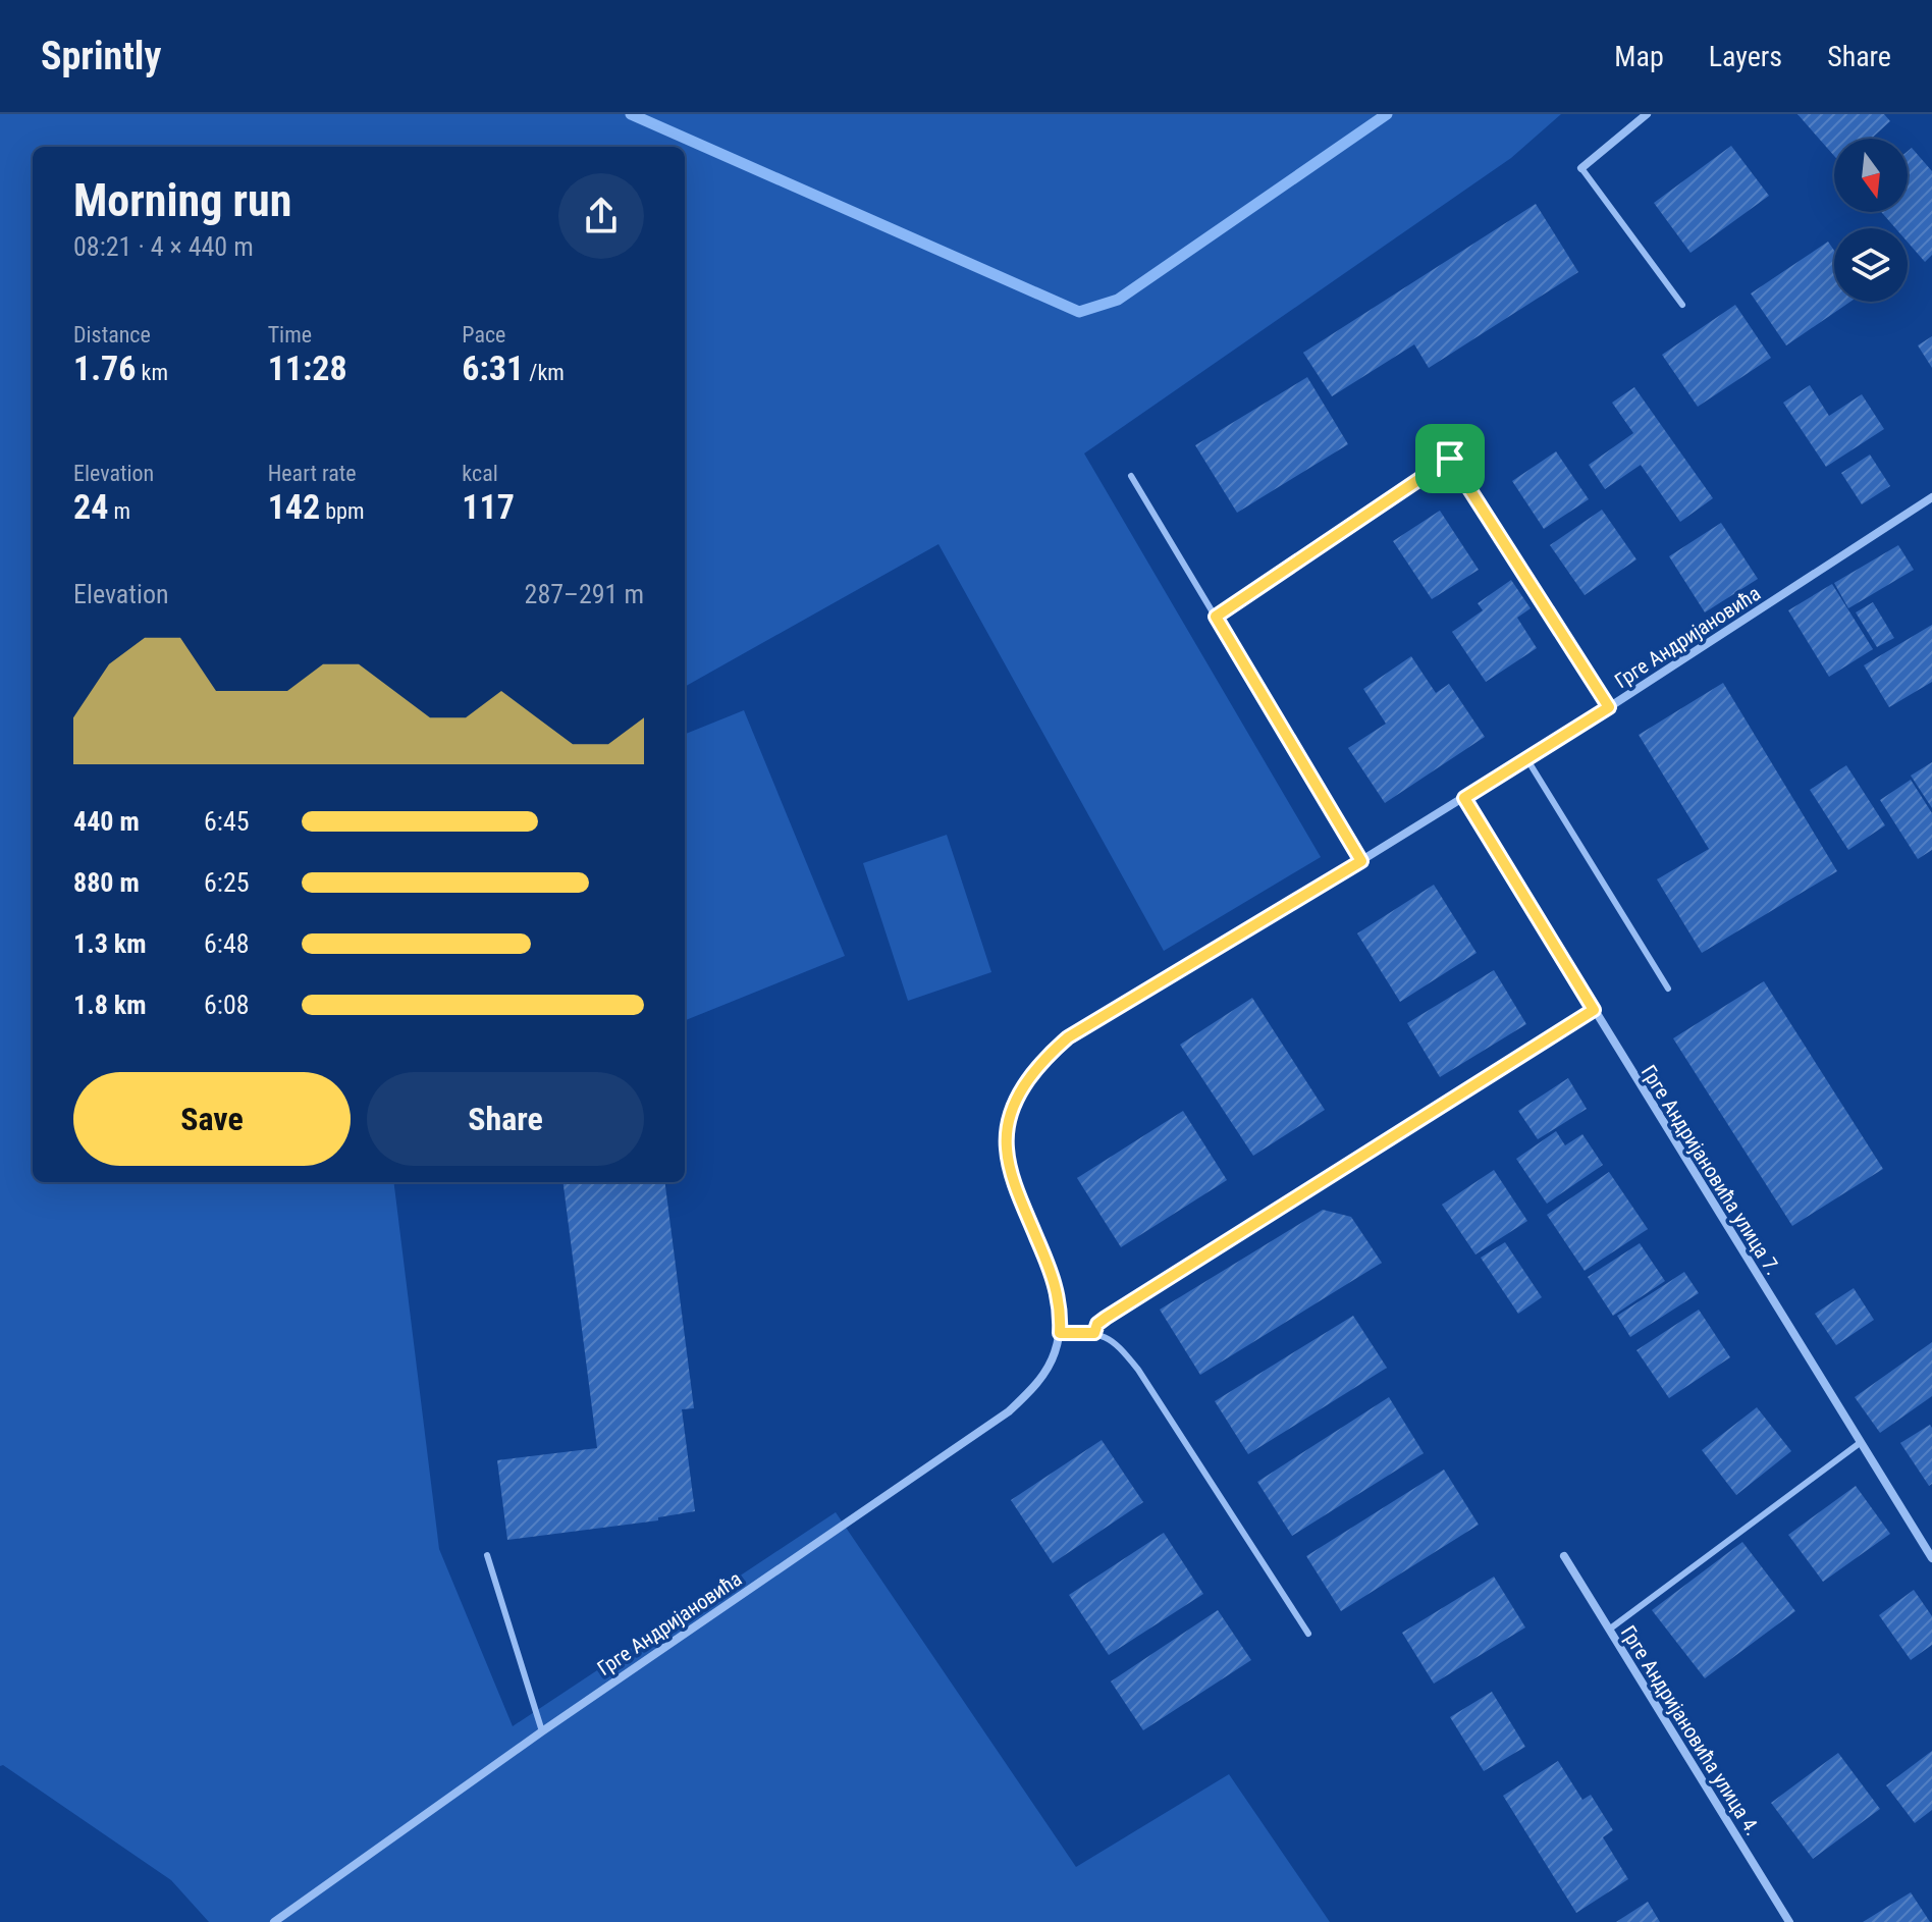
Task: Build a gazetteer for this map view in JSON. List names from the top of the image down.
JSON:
{
  "streets": {
    "street": ["Грге Андријановића", "Грге Андријановића улица 7.", "Грге Андријановића улица 4."]
  },
  "crossings": [
    ["Грге Андријановића", "Грге Андријановића улица 7."]
  ],
  "north": "bottom",
  "page": {
    "header": "Sprintly",
    "nav": ["Map", "Layers", "Share"],
    "heading": ["Morning run", "08:21 · 4 × 440 m"],
    "stats": [
      ["Distance", "1.76 km"],
      ["Time", "11:28"],
      ["Pace", "6:31 /km"],
      ["Elevation", "24 m"],
      ["Heart rate", "142 bpm"],
      ["kcal", "117"]
    ],
    "chart": ["Elevation", "287–291 m"],
    "list": [
      {
        "name": "440 m",
        "note": "6:45"
      },
      {
        "name": "880 m",
        "note": "6:25"
      },
      {
        "name": "1.3 km",
        "note": "6:48"
      },
      {
        "name": "1.8 km",
        "note": "6:08"
      }
    ],
    "buttons": ["Save", "Share"]
  }
}
